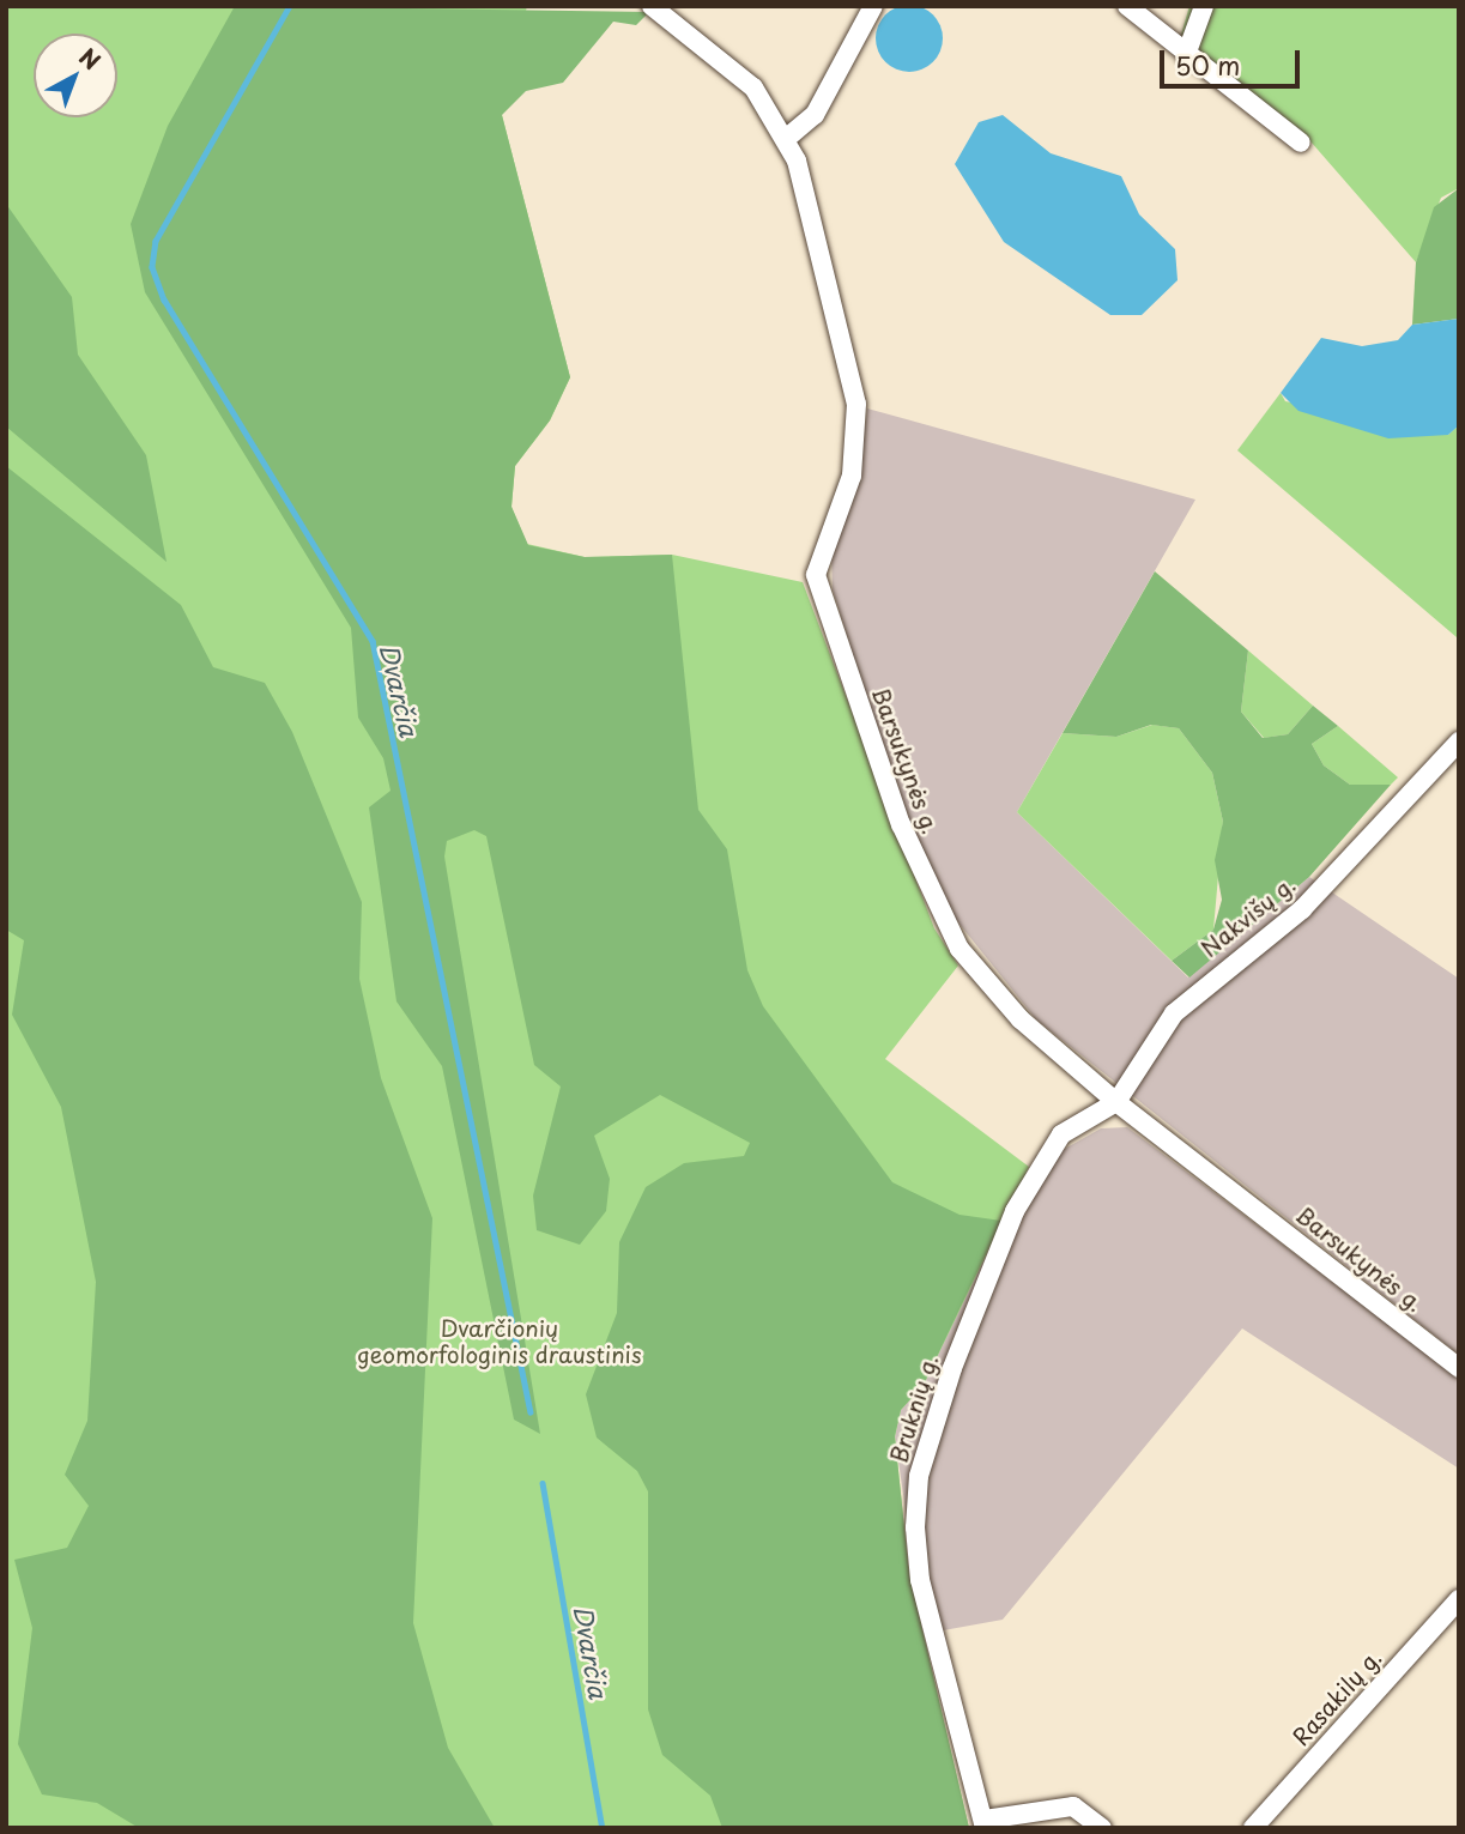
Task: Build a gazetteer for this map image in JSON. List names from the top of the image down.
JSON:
{
  "streets": {
    "street": [
      "Barsukynės g.",
      "Nakvišų g.",
      "Bruknių g.",
      "Rasakilų g."
    ]
  },
  "crossings": [
    ["Barsukynės g.", "Nakvišų g."],
    ["Barsukynės g.", "Bruknių g."],
    ["Nakvišų g.", "Bruknių g."]
  ],
  "water": ["Dvarčia"],
  "parks": ["Dvarčionių geomorfologinis draustinis"],
  "scale_bar": "50 m",
  "north": "top right"
}
